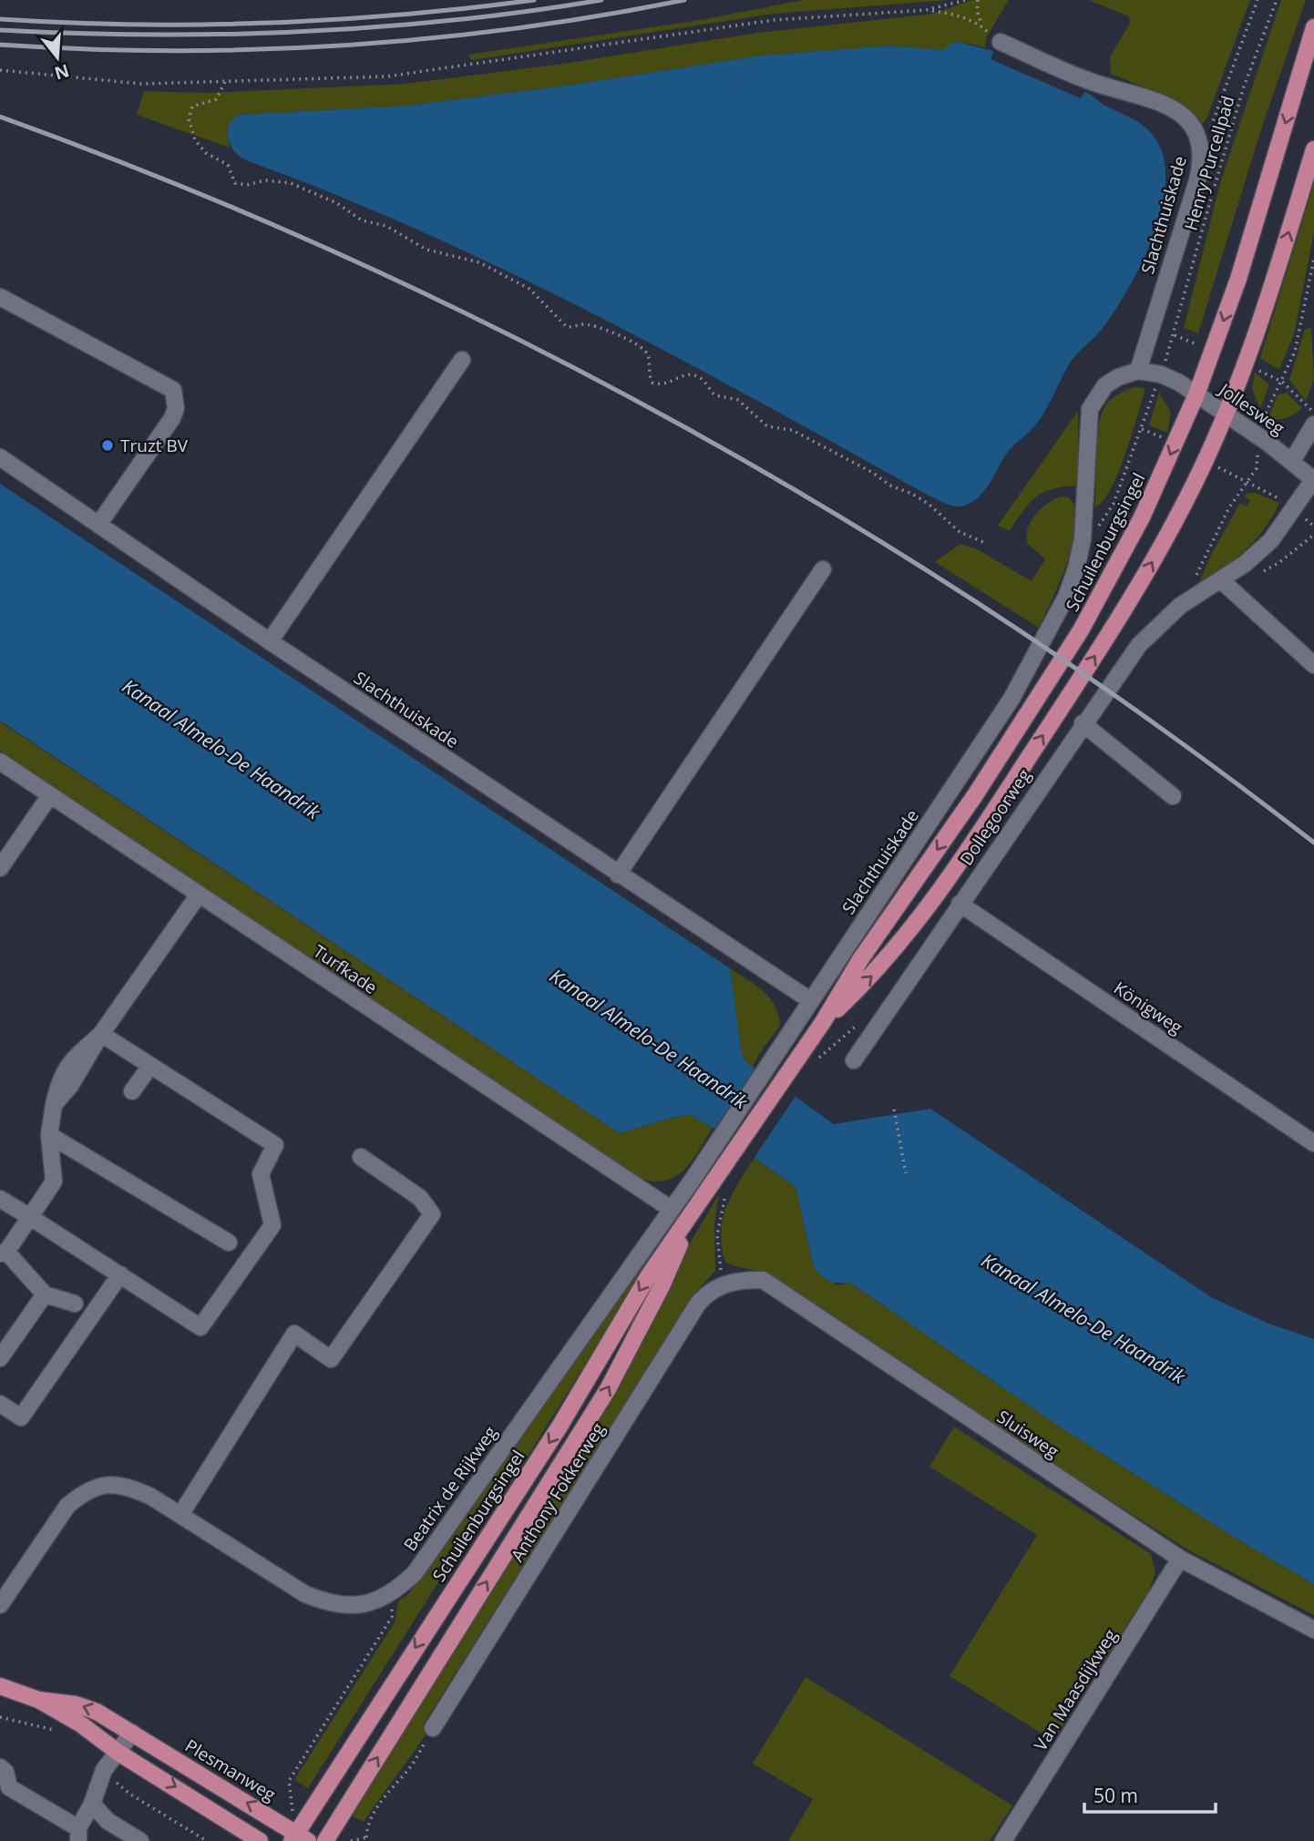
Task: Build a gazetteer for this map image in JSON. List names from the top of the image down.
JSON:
{
  "streets": {
    "main road": ["Schuilenburgsingel", "Plesmanweg"],
    "street": [
      "Slachthuiskade",
      "Jollesweg",
      "Dollegoorweg",
      "Turfkade",
      "Königweg",
      "Sluisweg",
      "Beatrix de Rijkweg",
      "Anthony Fokkerweg",
      "Van Maasdijkweg"
    ],
    "path": ["Henry Purcellpad"]
  },
  "crossings": [
    ["Slachthuiskade", "Beatrix de Rijkweg"],
    ["Jollesweg", "Schuilenburgsingel"],
    ["Jollesweg", "Dollegoorweg"],
    ["Schuilenburgsingel", "Plesmanweg"],
    ["Dollegoorweg", "Königweg"],
    ["Turfkade", "Beatrix de Rijkweg"],
    ["Sluisweg", "Anthony Fokkerweg"],
    ["Sluisweg", "Van Maasdijkweg"]
  ],
  "water": ["Kanaal Almelo-De Haandrik"],
  "places": ["Truzt BV"],
  "scale_bar": "50 m",
  "north": "bottom"
}
